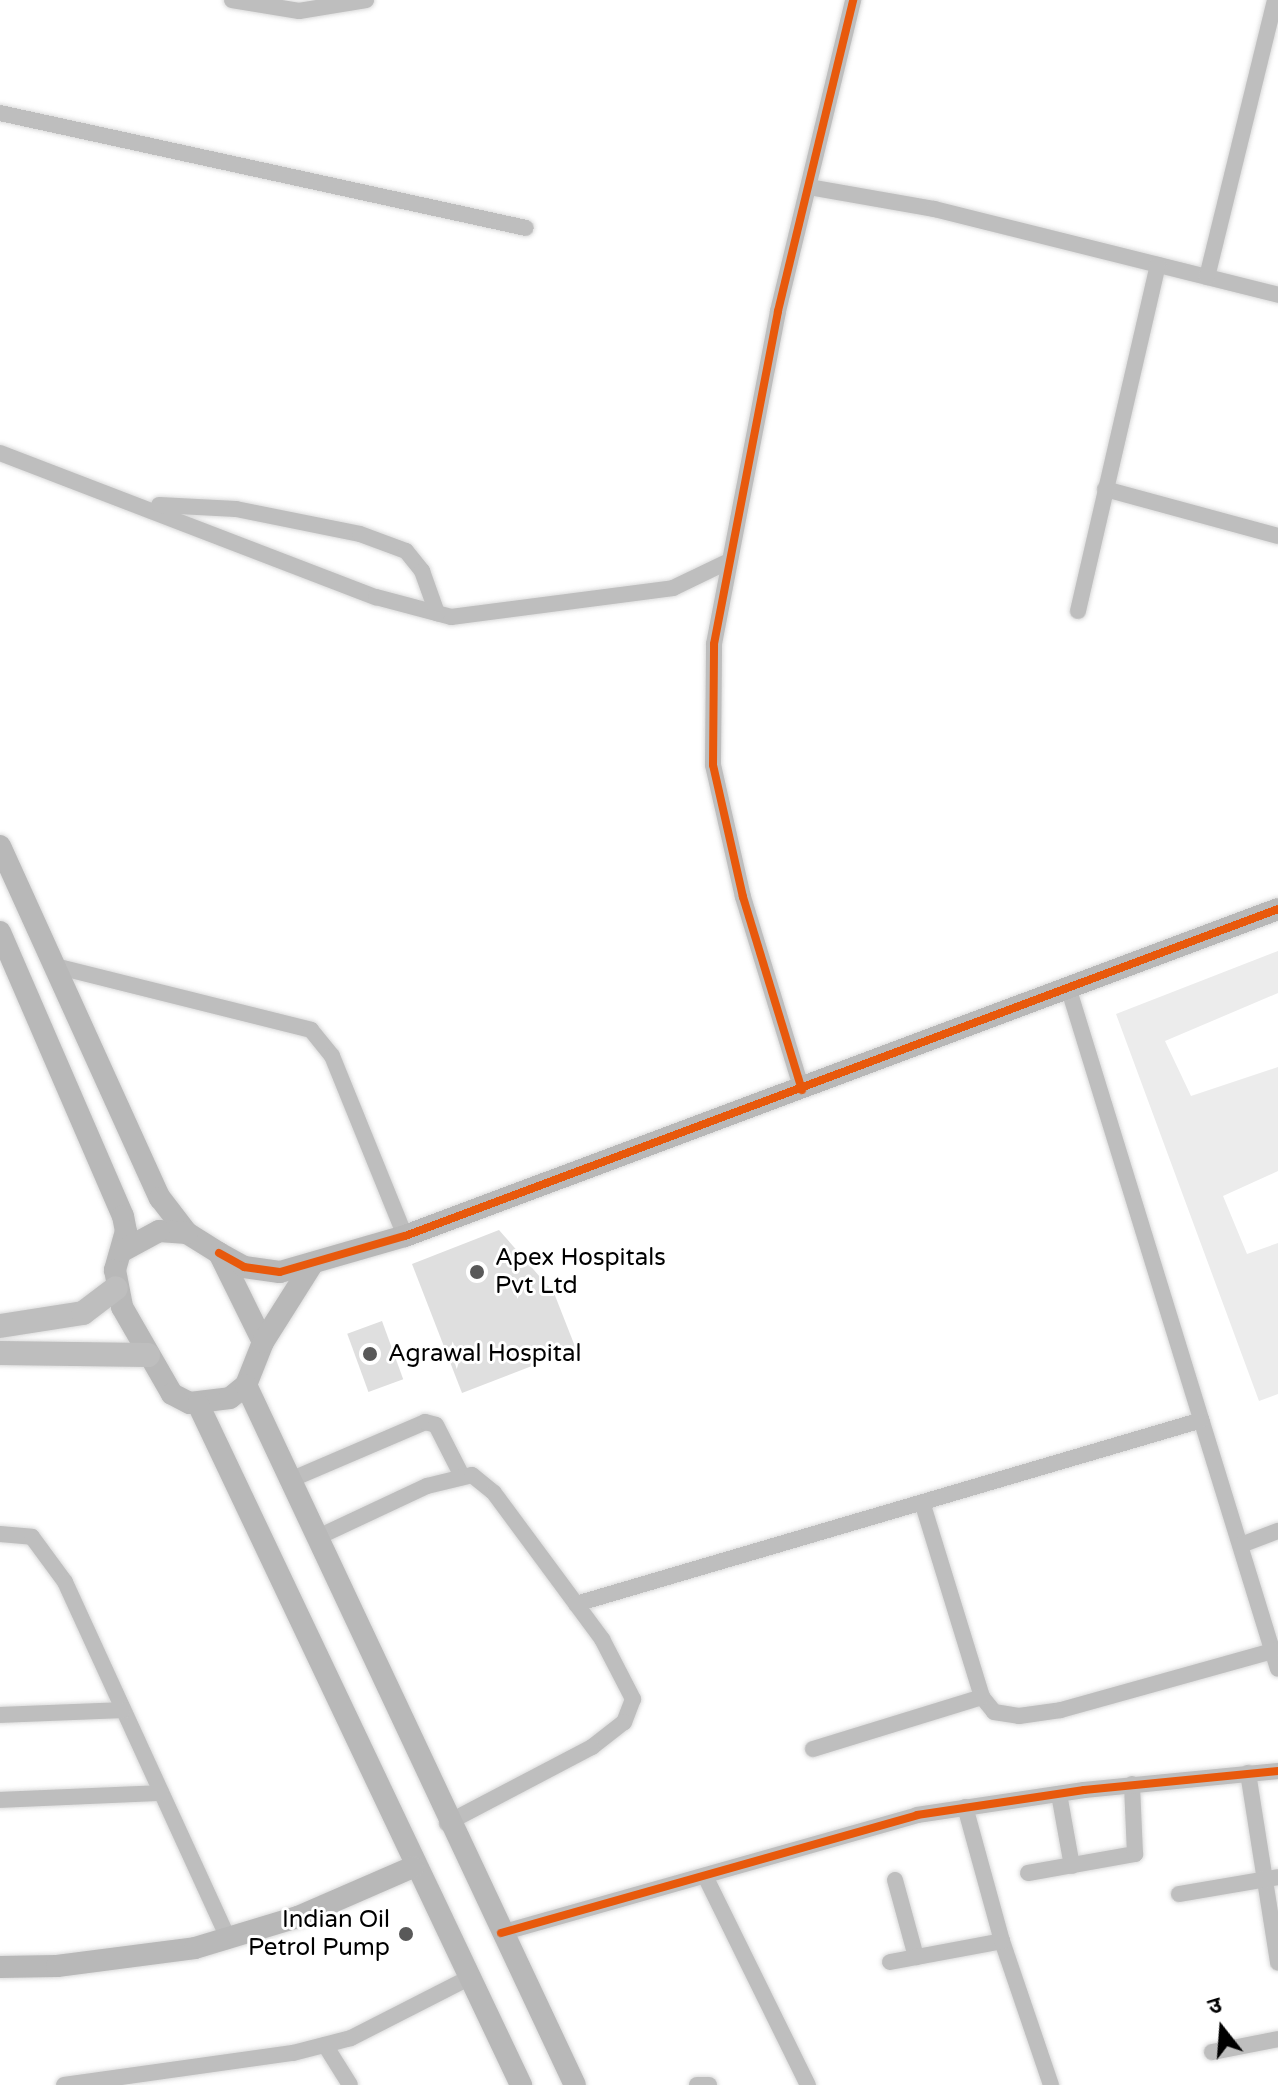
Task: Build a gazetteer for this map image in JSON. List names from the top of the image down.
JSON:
{
  "places": ["Apex Hospitals Pvt Ltd", "Agrawal Hospital", "Indian Oil Petrol Pump"],
  "north": "top"
}
